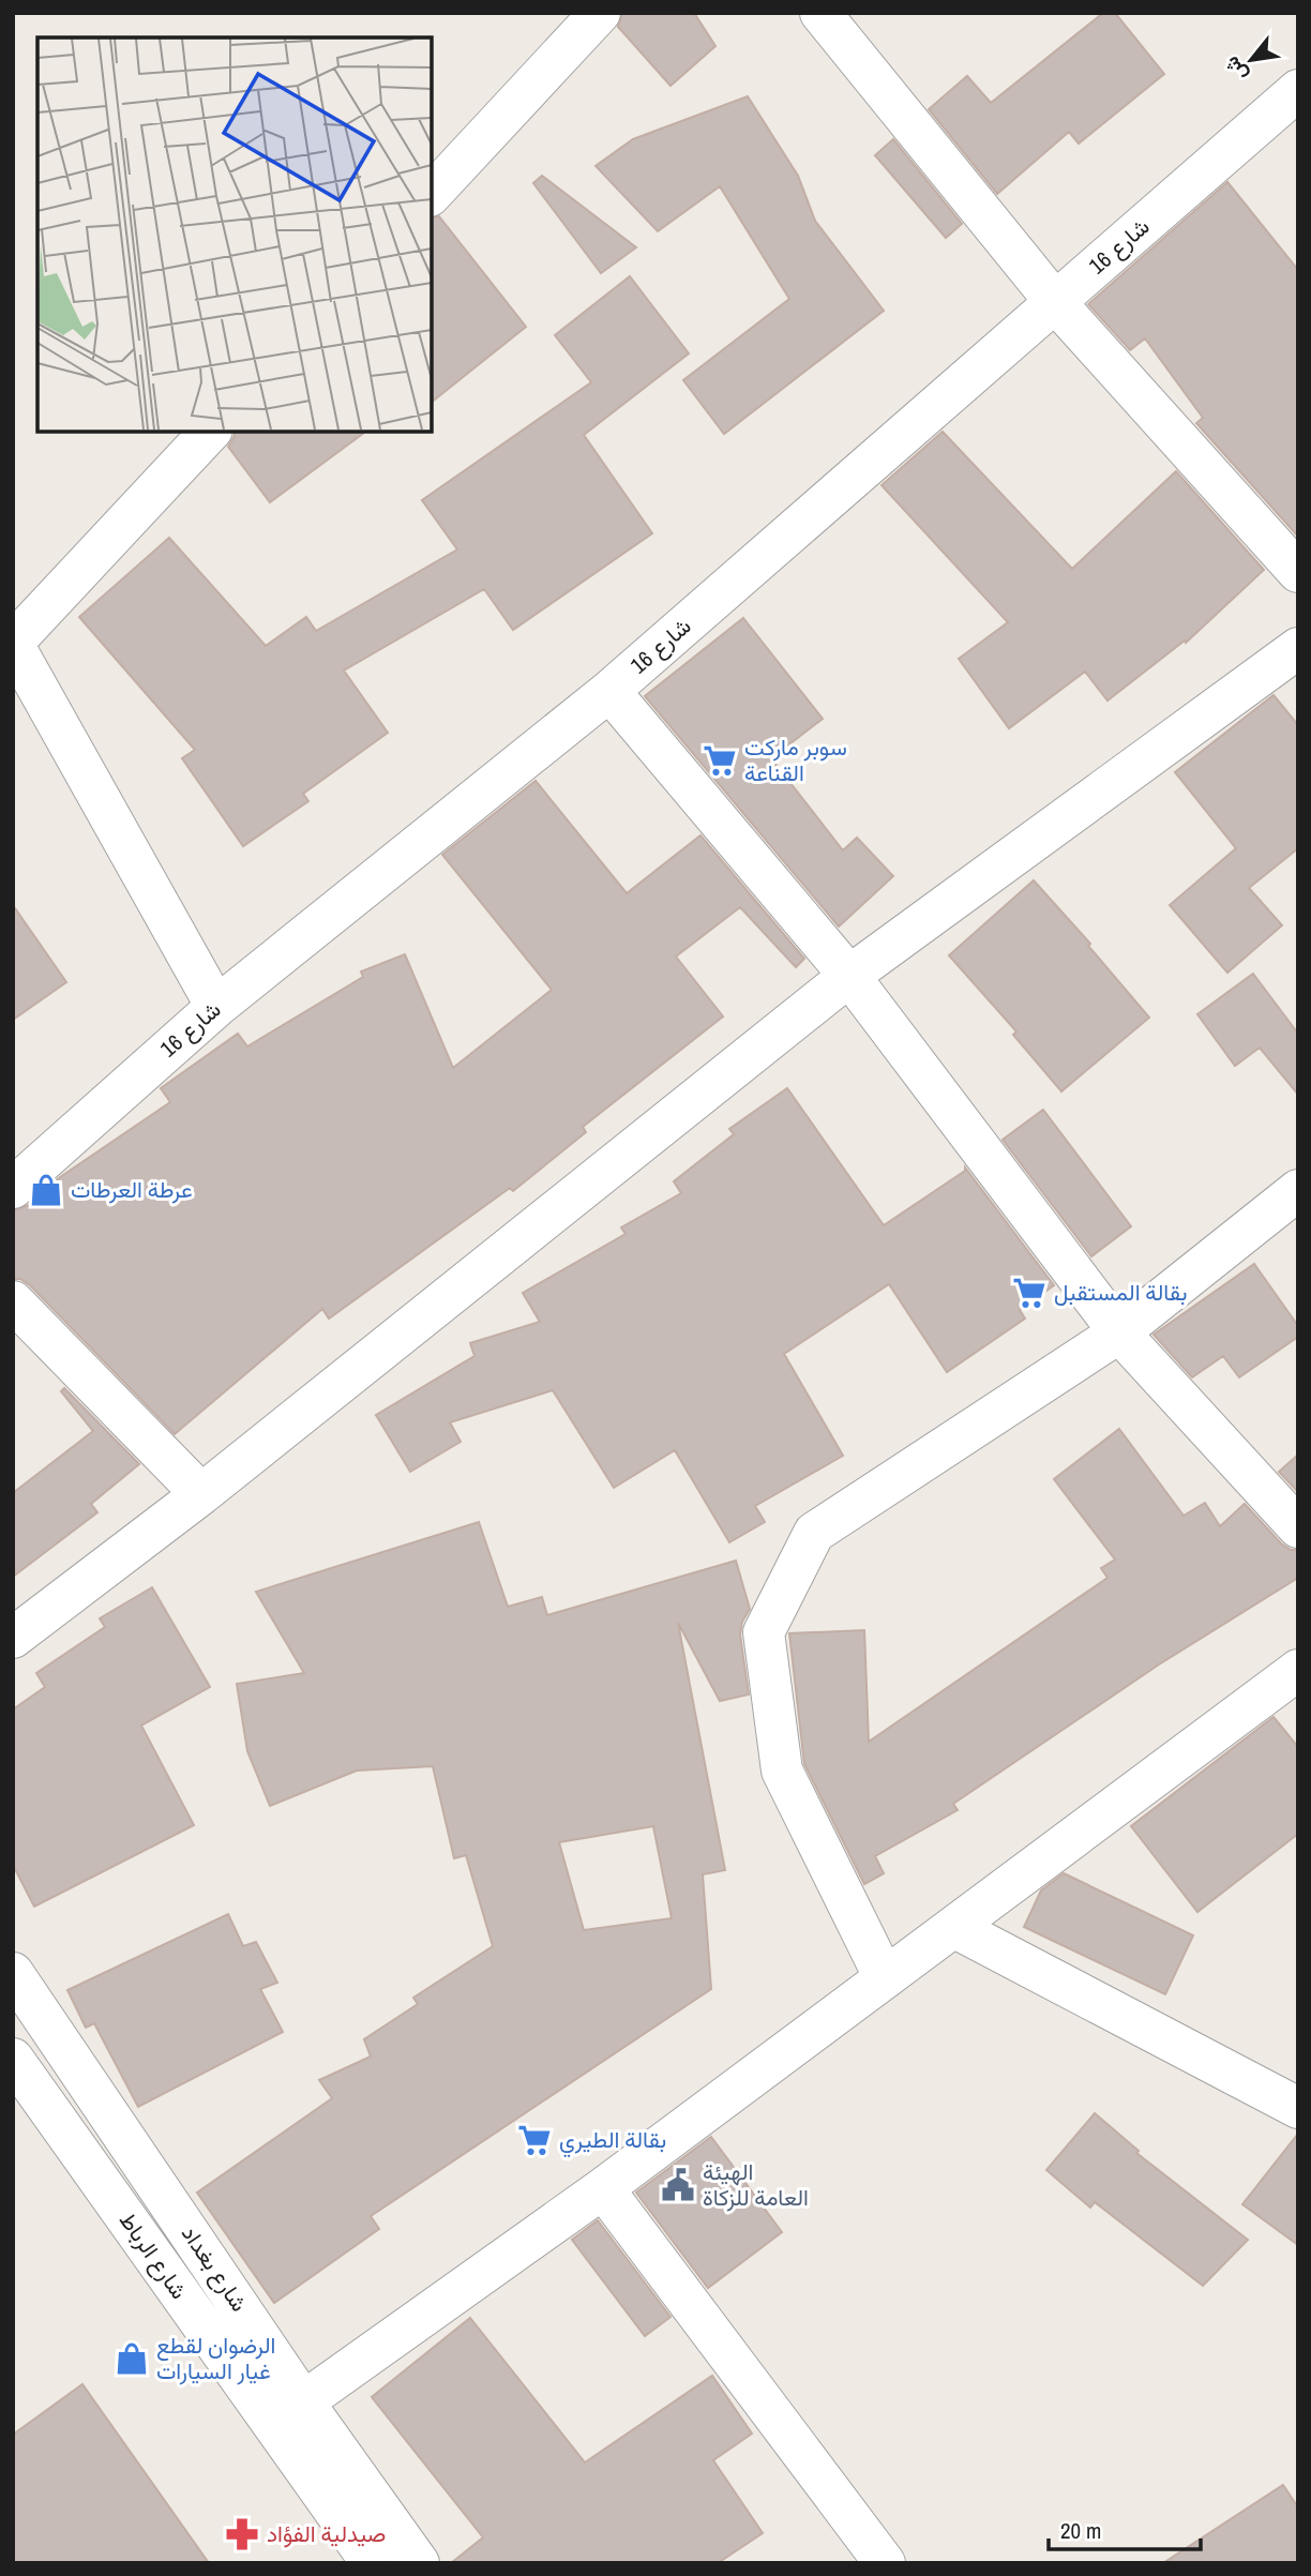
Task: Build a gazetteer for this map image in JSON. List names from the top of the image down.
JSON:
{
  "streets": {
    "street": ["شارع 16", "شارع الرباط", "شارع بغداد"]
  },
  "crossings": [
    ["شارع الرباط", "شارع بغداد"]
  ],
  "places": {
    "supermarket": ["سوبر ماركت القناعة", "بقالة المستقبل", "بقالة الطيري"],
    "shop": ["عرطة العرطات", "الرضوان لقطع غيار السيارات"],
    "public building": ["الهيئة العامة للزكاة"],
    "pharmacy": ["صيدلية الفؤاد"]
  },
  "scale_bar": "20 m",
  "north": "bottom left"
}
